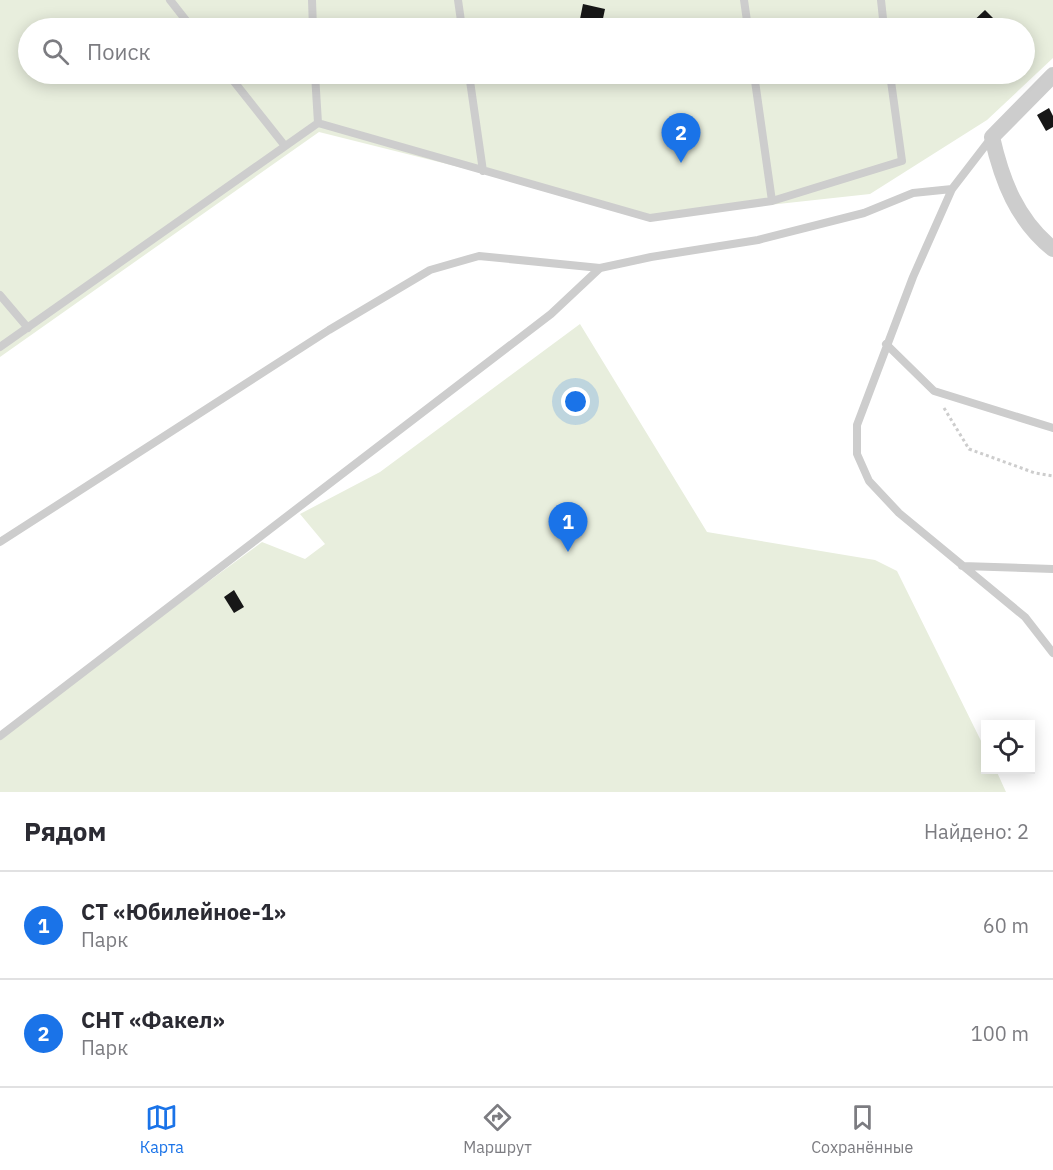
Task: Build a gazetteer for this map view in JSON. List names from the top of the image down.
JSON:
{
  "page": {
    "search": "Поиск",
    "pins": ["2", "1"],
    "heading": ["Рядом", "Найдено: 2"],
    "list": [
      {
        "mark": "1",
        "name": "СТ «Юбилейное-1»",
        "note": "Парк",
        "value": "60 m"
      },
      {
        "mark": "2",
        "name": "СНТ «Факел»",
        "note": "Парк",
        "value": "100 m"
      }
    ],
    "nav": ["Карта", "Маршрут", "Сохранённые"]
  }
}
